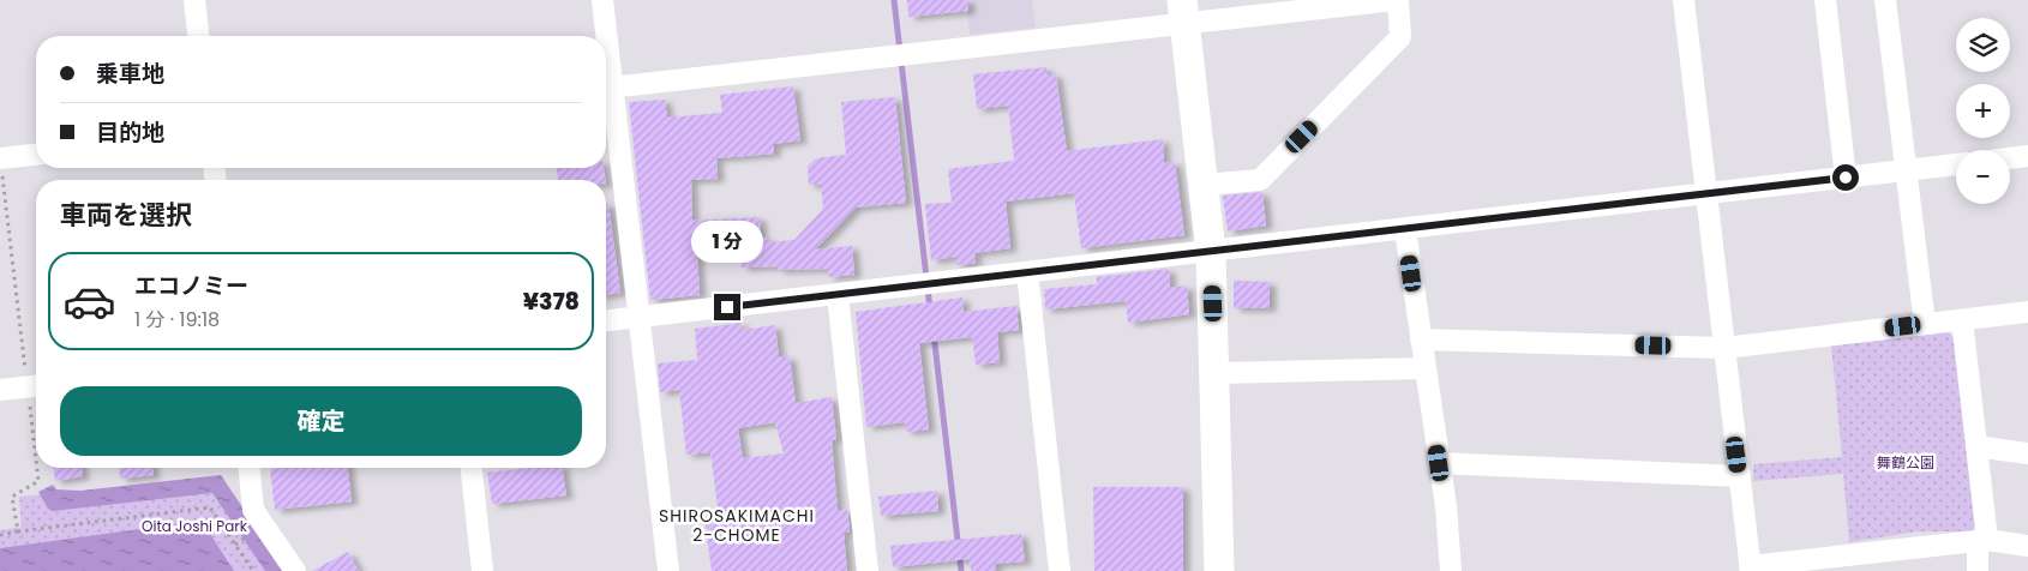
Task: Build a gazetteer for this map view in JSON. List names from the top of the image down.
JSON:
{
  "districts": ["SHIROSAKIMACHI 2-CHOME"],
  "parks": ["舞鶴公園", "Oita Joshi Park"],
  "page": {
    "map_buttons": ["+", "−"],
    "banner": ["乗車地", "目的地"],
    "heading": "車両を選択",
    "bubble": "1 分",
    "list": [
      {
        "name": "エコノミー",
        "note": "1 分 · 19:18",
        "value": "¥378"
      }
    ],
    "buttons": "確定"
  }
}
